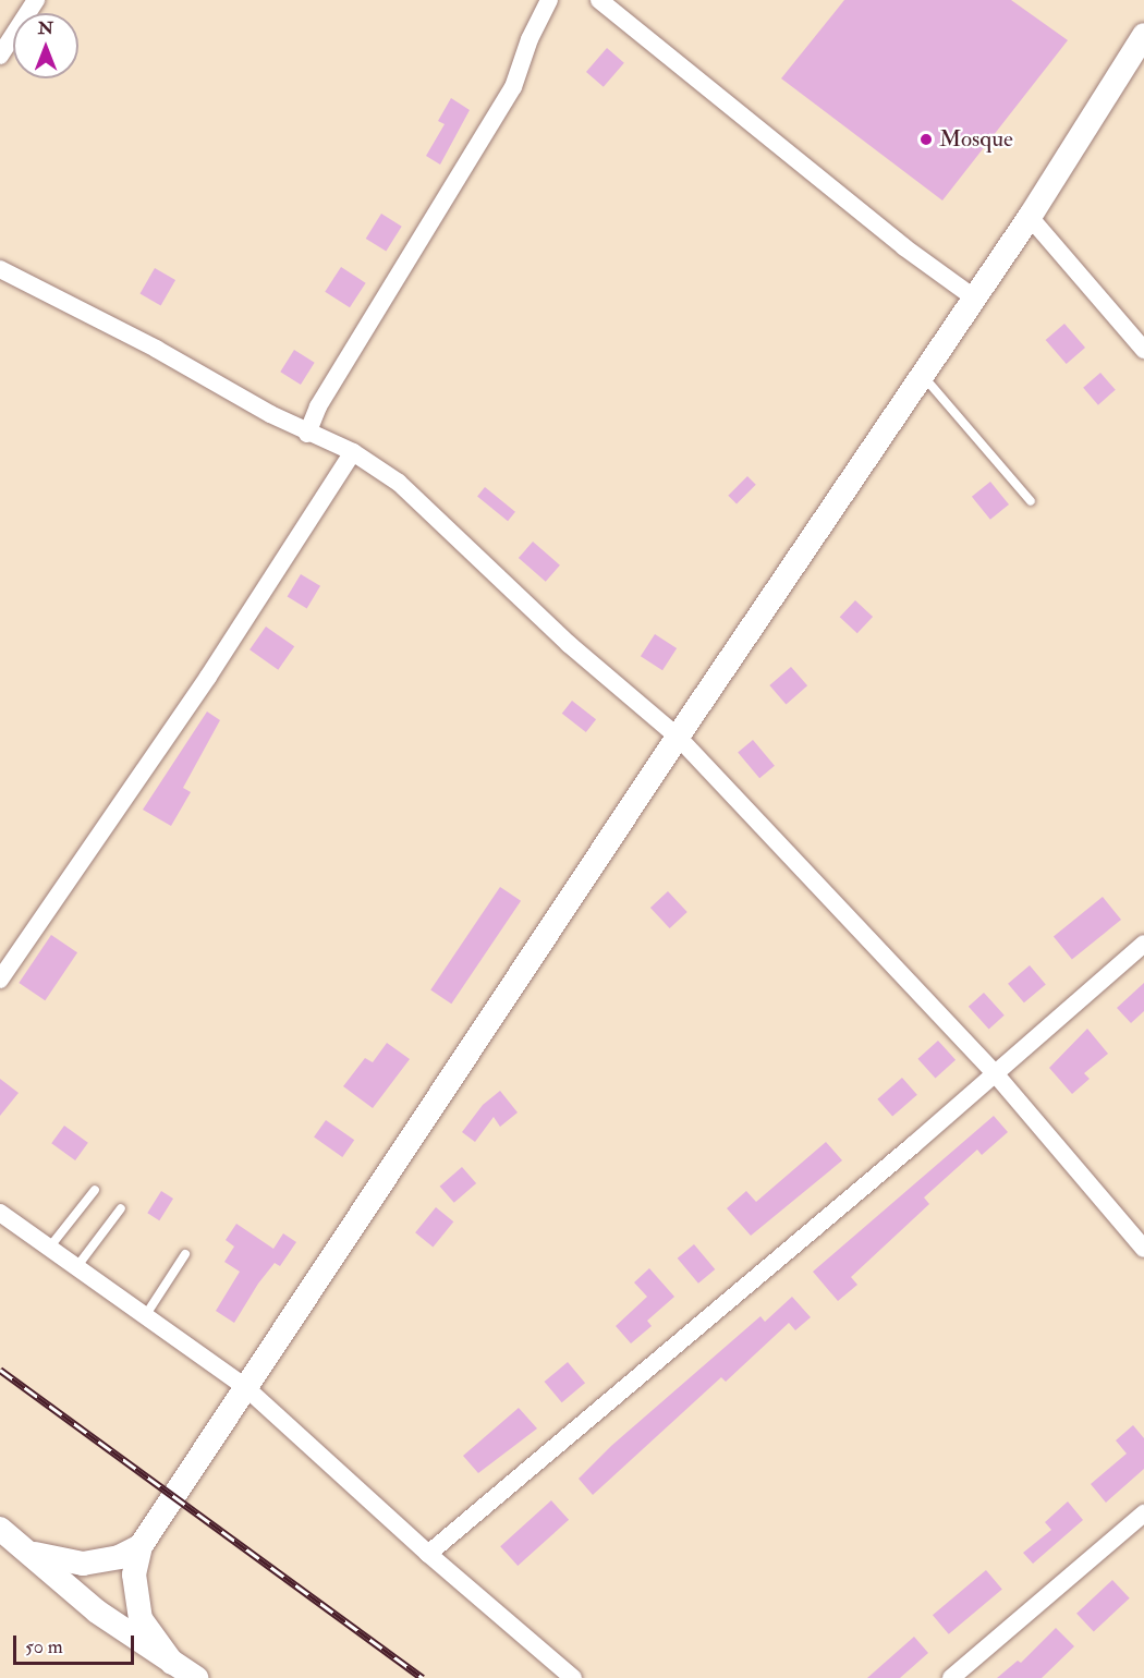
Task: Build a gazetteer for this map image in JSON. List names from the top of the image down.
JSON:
{
  "places": ["Mosque"],
  "scale_bar": "50 m",
  "north": "top"
}
